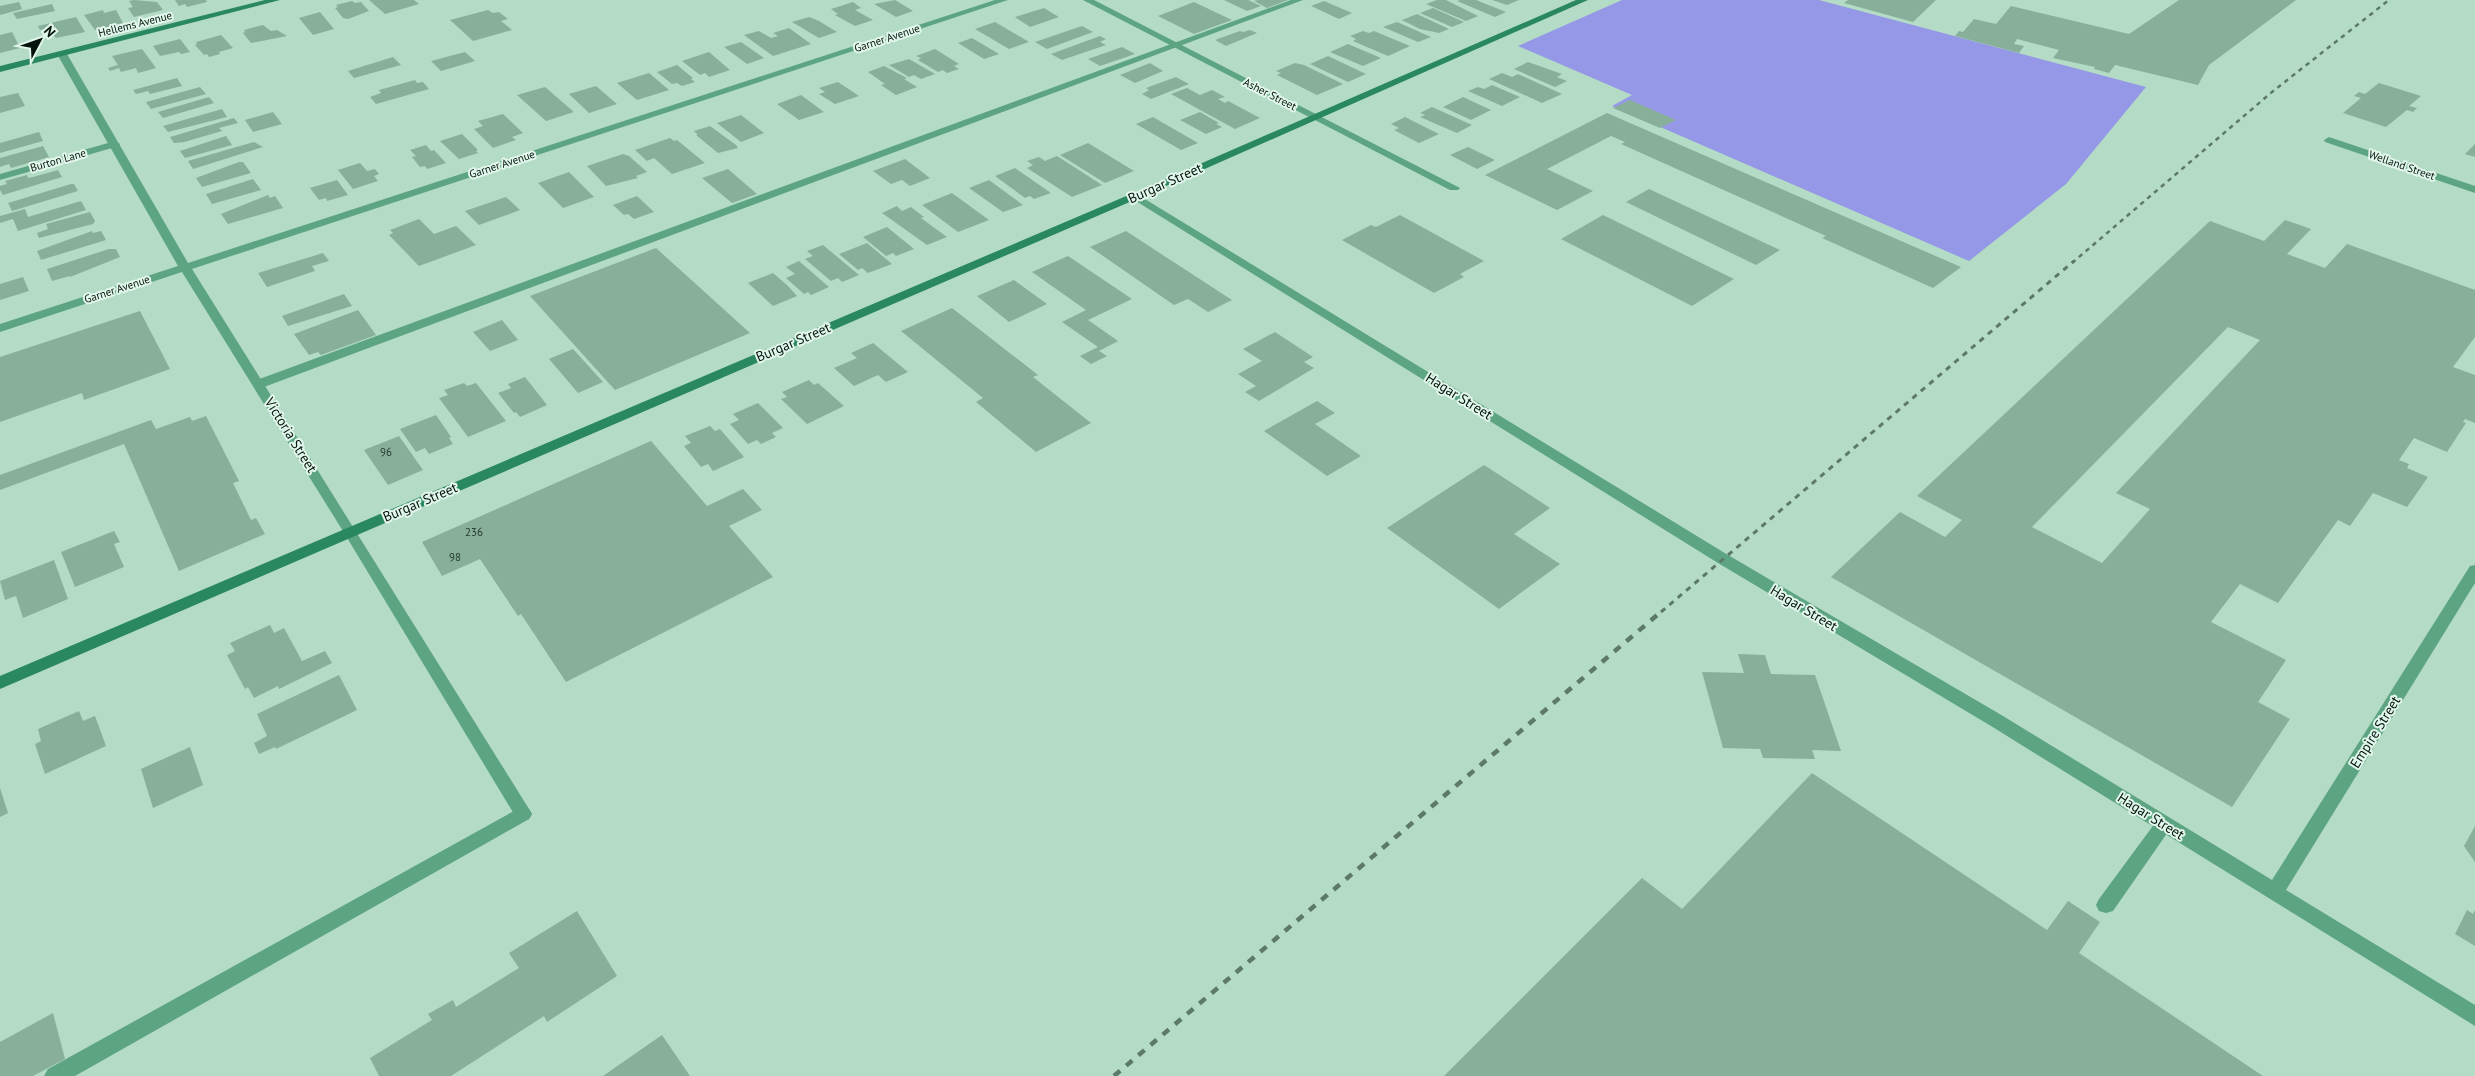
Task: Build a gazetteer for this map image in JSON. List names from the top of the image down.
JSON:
{
  "streets": {
    "street": [
      "Hellems Avenue",
      "Garner Avenue",
      "Asher Street",
      "Burton Lane",
      "Welland Street",
      "Burgar Street",
      "Hagar Street",
      "Victoria Street",
      "Empire Street"
    ]
  },
  "crossings": [
    ["Hellems Avenue", "Victoria Street"],
    ["Garner Avenue", "Victoria Street"],
    ["Asher Street", "Burgar Street"],
    ["Burton Lane", "Victoria Street"],
    ["Burgar Street", "Hagar Street"],
    ["Burgar Street", "Victoria Street"],
    ["Hagar Street", "Empire Street"]
  ],
  "house_numbers": ["96", "236", "98"],
  "north": "top right"
}
